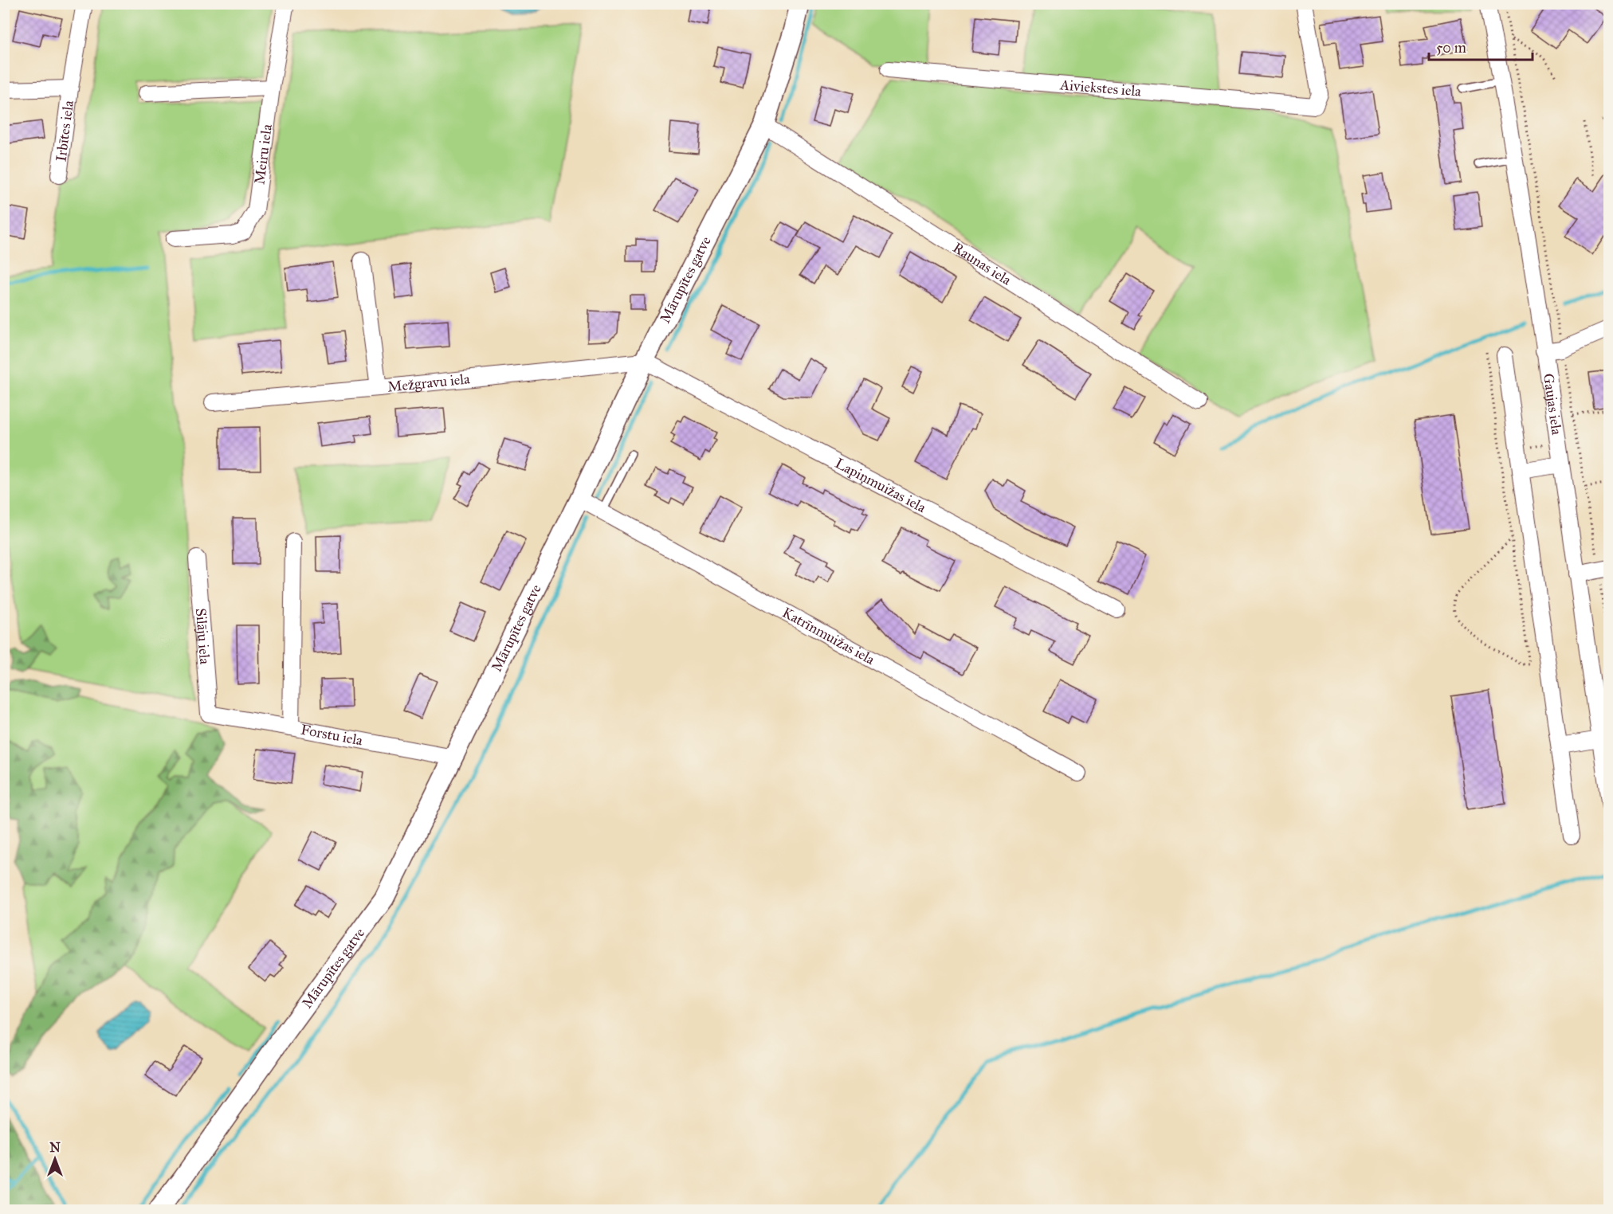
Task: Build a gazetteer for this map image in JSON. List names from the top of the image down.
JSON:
{
  "streets": {
    "street": [
      "Aiviekstes iela",
      "Irbītes iela",
      "Meiru iela",
      "Raunas iela",
      "Mārupītes gatve",
      "Mežgravu iela",
      "Gaujas iela",
      "Lapiņmuižas iela",
      "Silāju iela",
      "Katrīnmuižas iela",
      "Forstu iela"
    ]
  },
  "crossings": [
    ["Raunas iela", "Mārupītes gatve"],
    ["Mārupītes gatve", "Mežgravu iela"],
    ["Mārupītes gatve", "Lapiņmuižas iela"],
    ["Mārupītes gatve", "Katrīnmuižas iela"],
    ["Mārupītes gatve", "Forstu iela"],
    ["Mežgravu iela", "Lapiņmuižas iela"],
    ["Silāju iela", "Forstu iela"]
  ],
  "scale_bar": "50 m",
  "north": "top"
}
